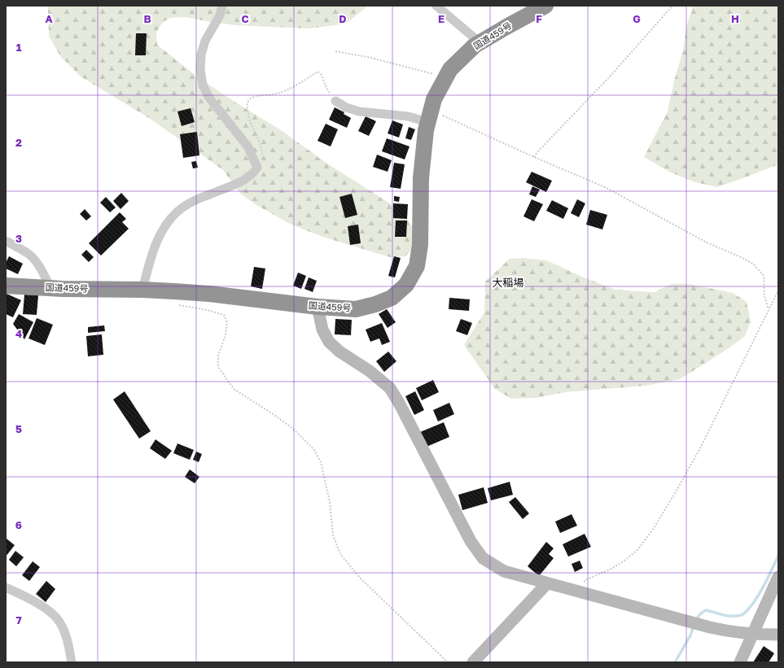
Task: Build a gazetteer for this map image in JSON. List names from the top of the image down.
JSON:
{
  "streets": {
    "highway": ["国道459号"]
  },
  "districts": ["大稲場"],
  "grid": {
    "columns": [
      "A",
      "B",
      "C",
      "D",
      "E",
      "F",
      "G",
      "H"
    ],
    "rows": [
      "1",
      "2",
      "3",
      "4",
      "5",
      "6",
      "7"
    ]
  }
}
